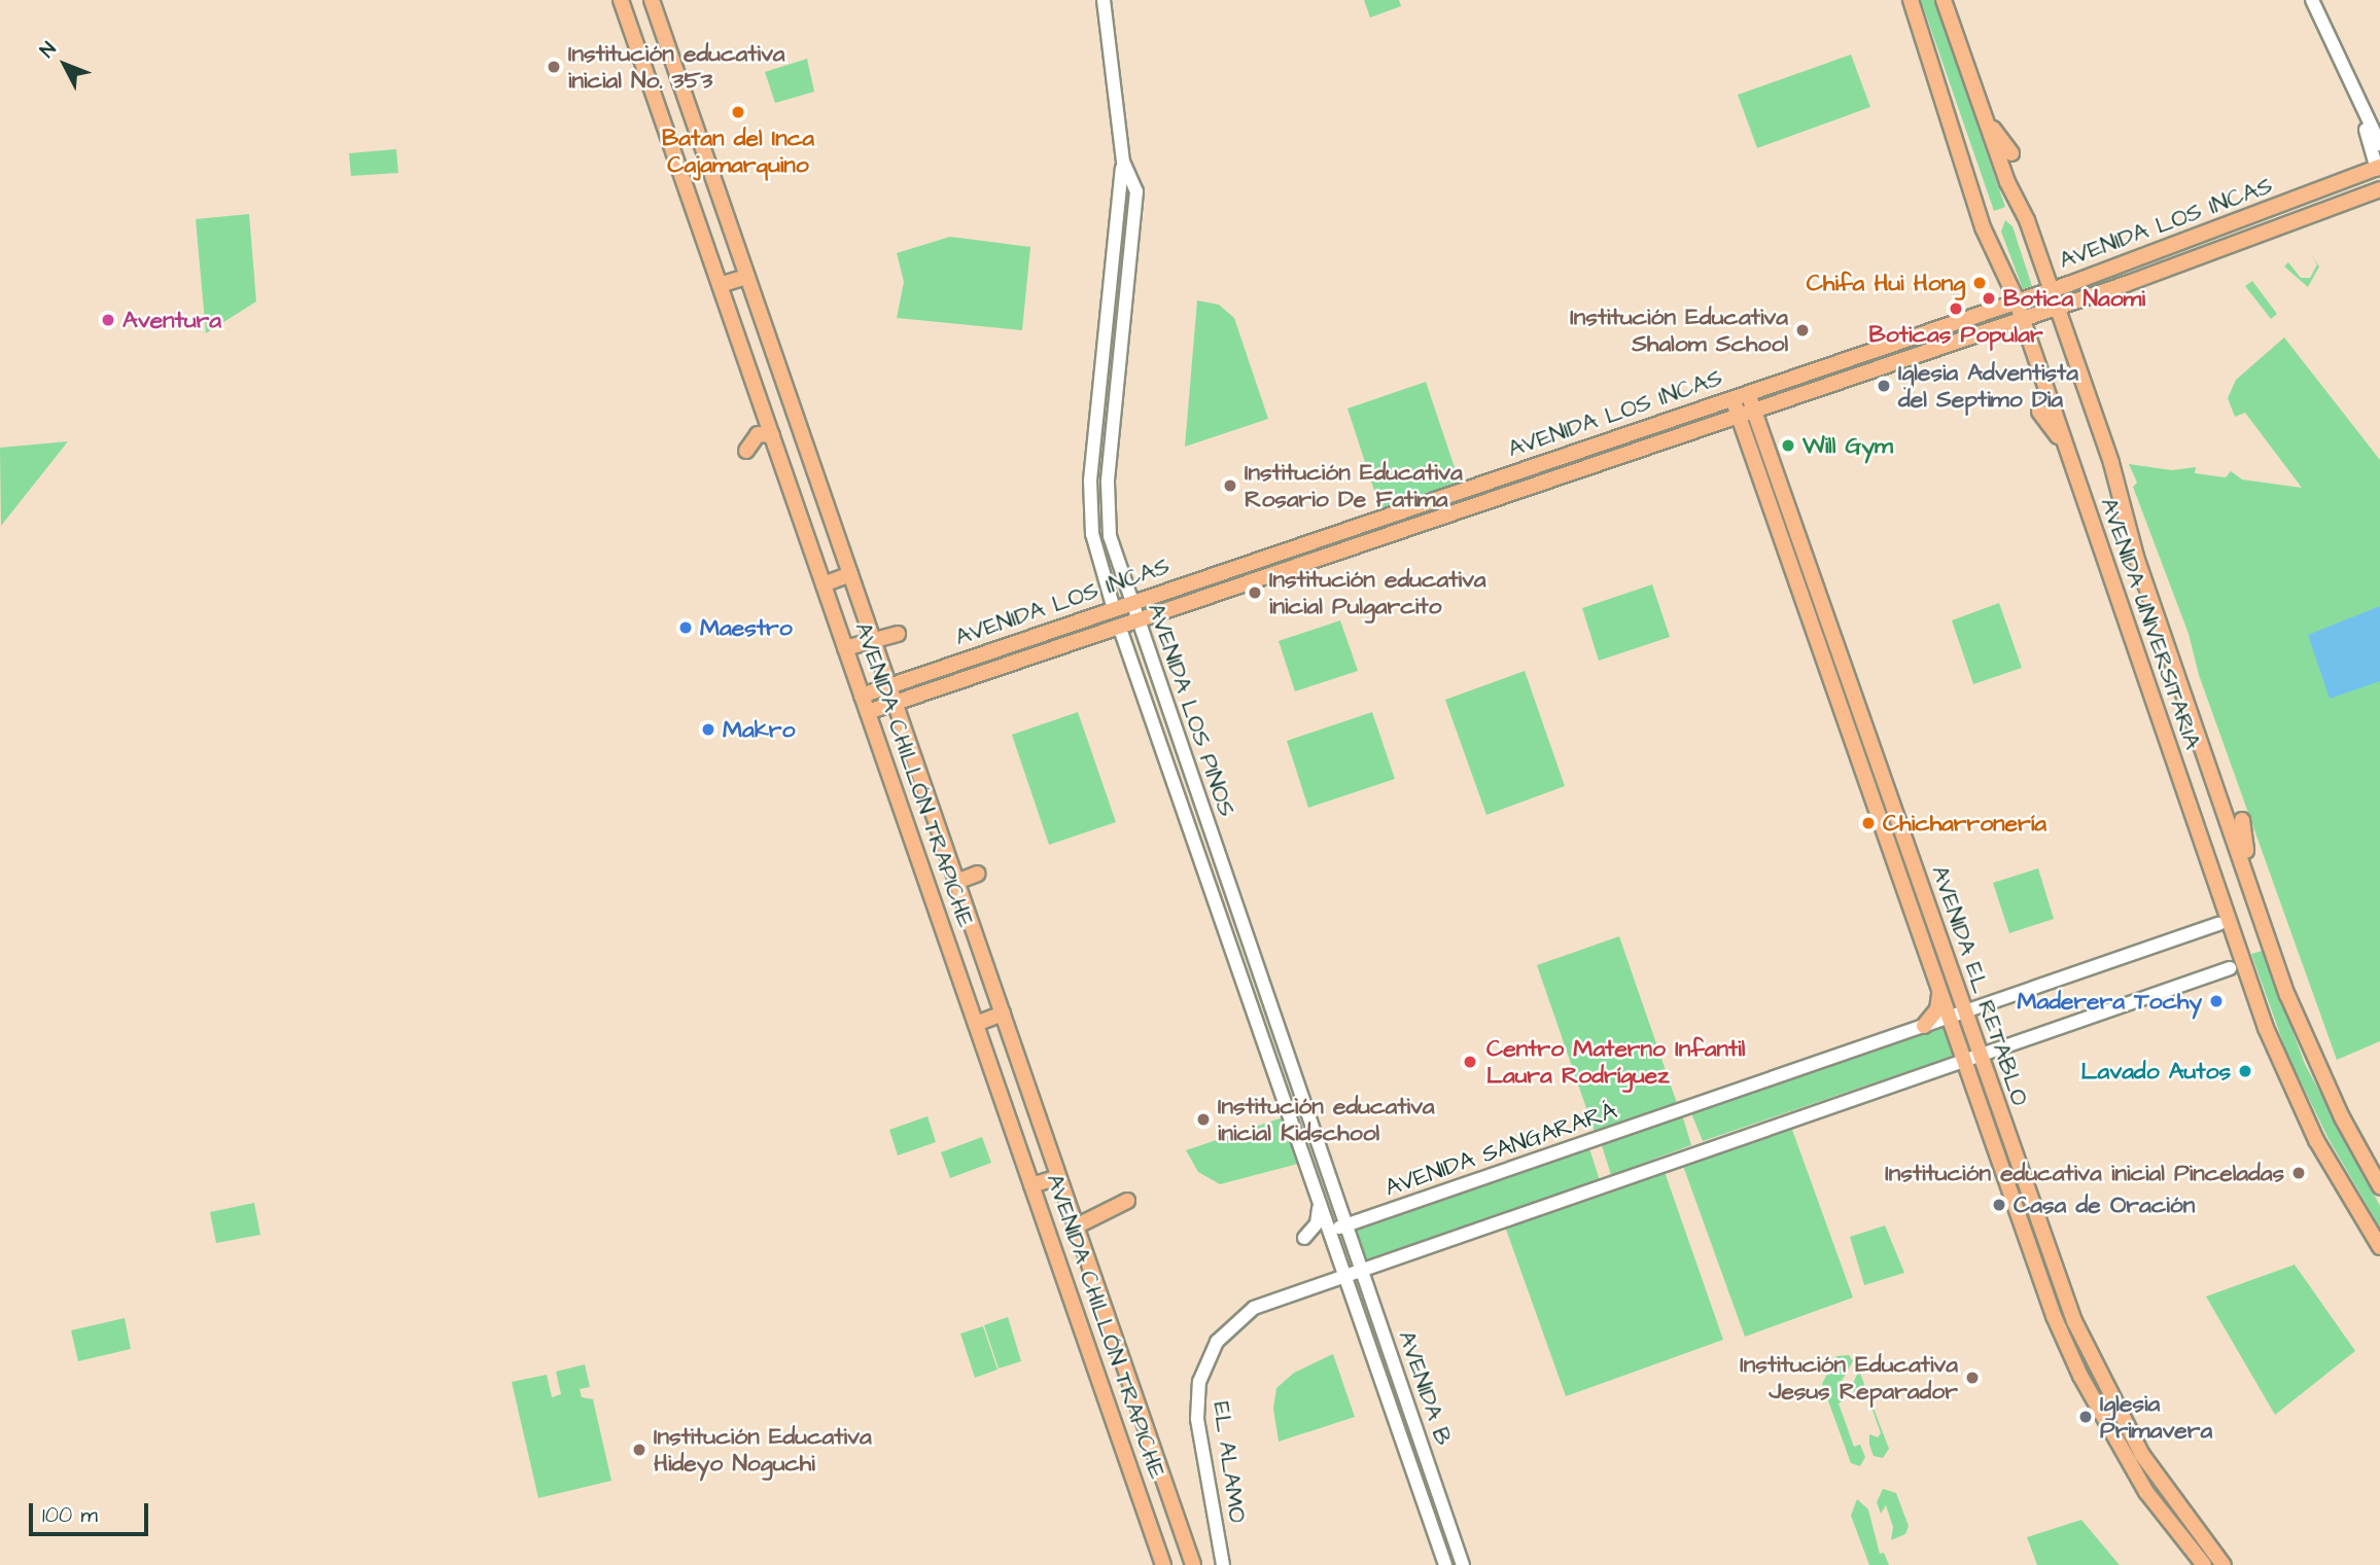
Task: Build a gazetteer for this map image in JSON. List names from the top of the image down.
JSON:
{
  "streets": {
    "main road": [
      "AVENIDA LOS INCAS",
      "AVENIDA UNIVERSITARIA",
      "AVENIDA CHILLÓN TRAPICHE",
      "AVENIDA EL RETABLO"
    ],
    "street": [
      "AVENIDA LOS PINOS",
      "AVENIDA SANGARARÁ",
      "AVENIDA B",
      "EL ALAMO"
    ]
  },
  "crossings": [
    ["AVENIDA LOS INCAS", "AVENIDA UNIVERSITARIA"],
    ["AVENIDA LOS INCAS", "AVENIDA LOS PINOS"],
    ["AVENIDA LOS INCAS", "AVENIDA CHILLÓN TRAPICHE"],
    ["AVENIDA LOS INCAS", "AVENIDA EL RETABLO"],
    ["AVENIDA LOS PINOS", "AVENIDA SANGARARÁ"],
    ["AVENIDA LOS PINOS", "AVENIDA B"],
    ["AVENIDA EL RETABLO", "AVENIDA SANGARARÁ"],
    ["AVENIDA SANGARARÁ", "AVENIDA B"],
    ["AVENIDA B", "EL ALAMO"]
  ],
  "places": [
    "Institución educativa inicial No. 353",
    "Batan del Inca Cajamarquino",
    "Chifa Hui Hong",
    "Botica Naomi",
    "Boticas Popular",
    "Aventura",
    "Institución Educativa Shalom School",
    "Iglesia Adventista del Septimo Dia",
    "Will Gym",
    "Institución Educativa Rosario De Fatima",
    "Institución educativa inicial Pulgarcito",
    "Maestro",
    "Makro",
    "Chicharronería",
    "Maderera Tochy",
    "Centro Materno Infantil Laura Rodríguez",
    "Lavado Autos",
    "Institución educativa inicial Kidschool",
    "Institución educativa inicial Pinceladas",
    "Casa de Oración",
    "Institución Educativa Jesus Reparador",
    "Iglesia Primavera",
    "Institución Educativa Hideyo Noguchi"
  ],
  "scale_bar": "100 m",
  "north": "top left"
}
